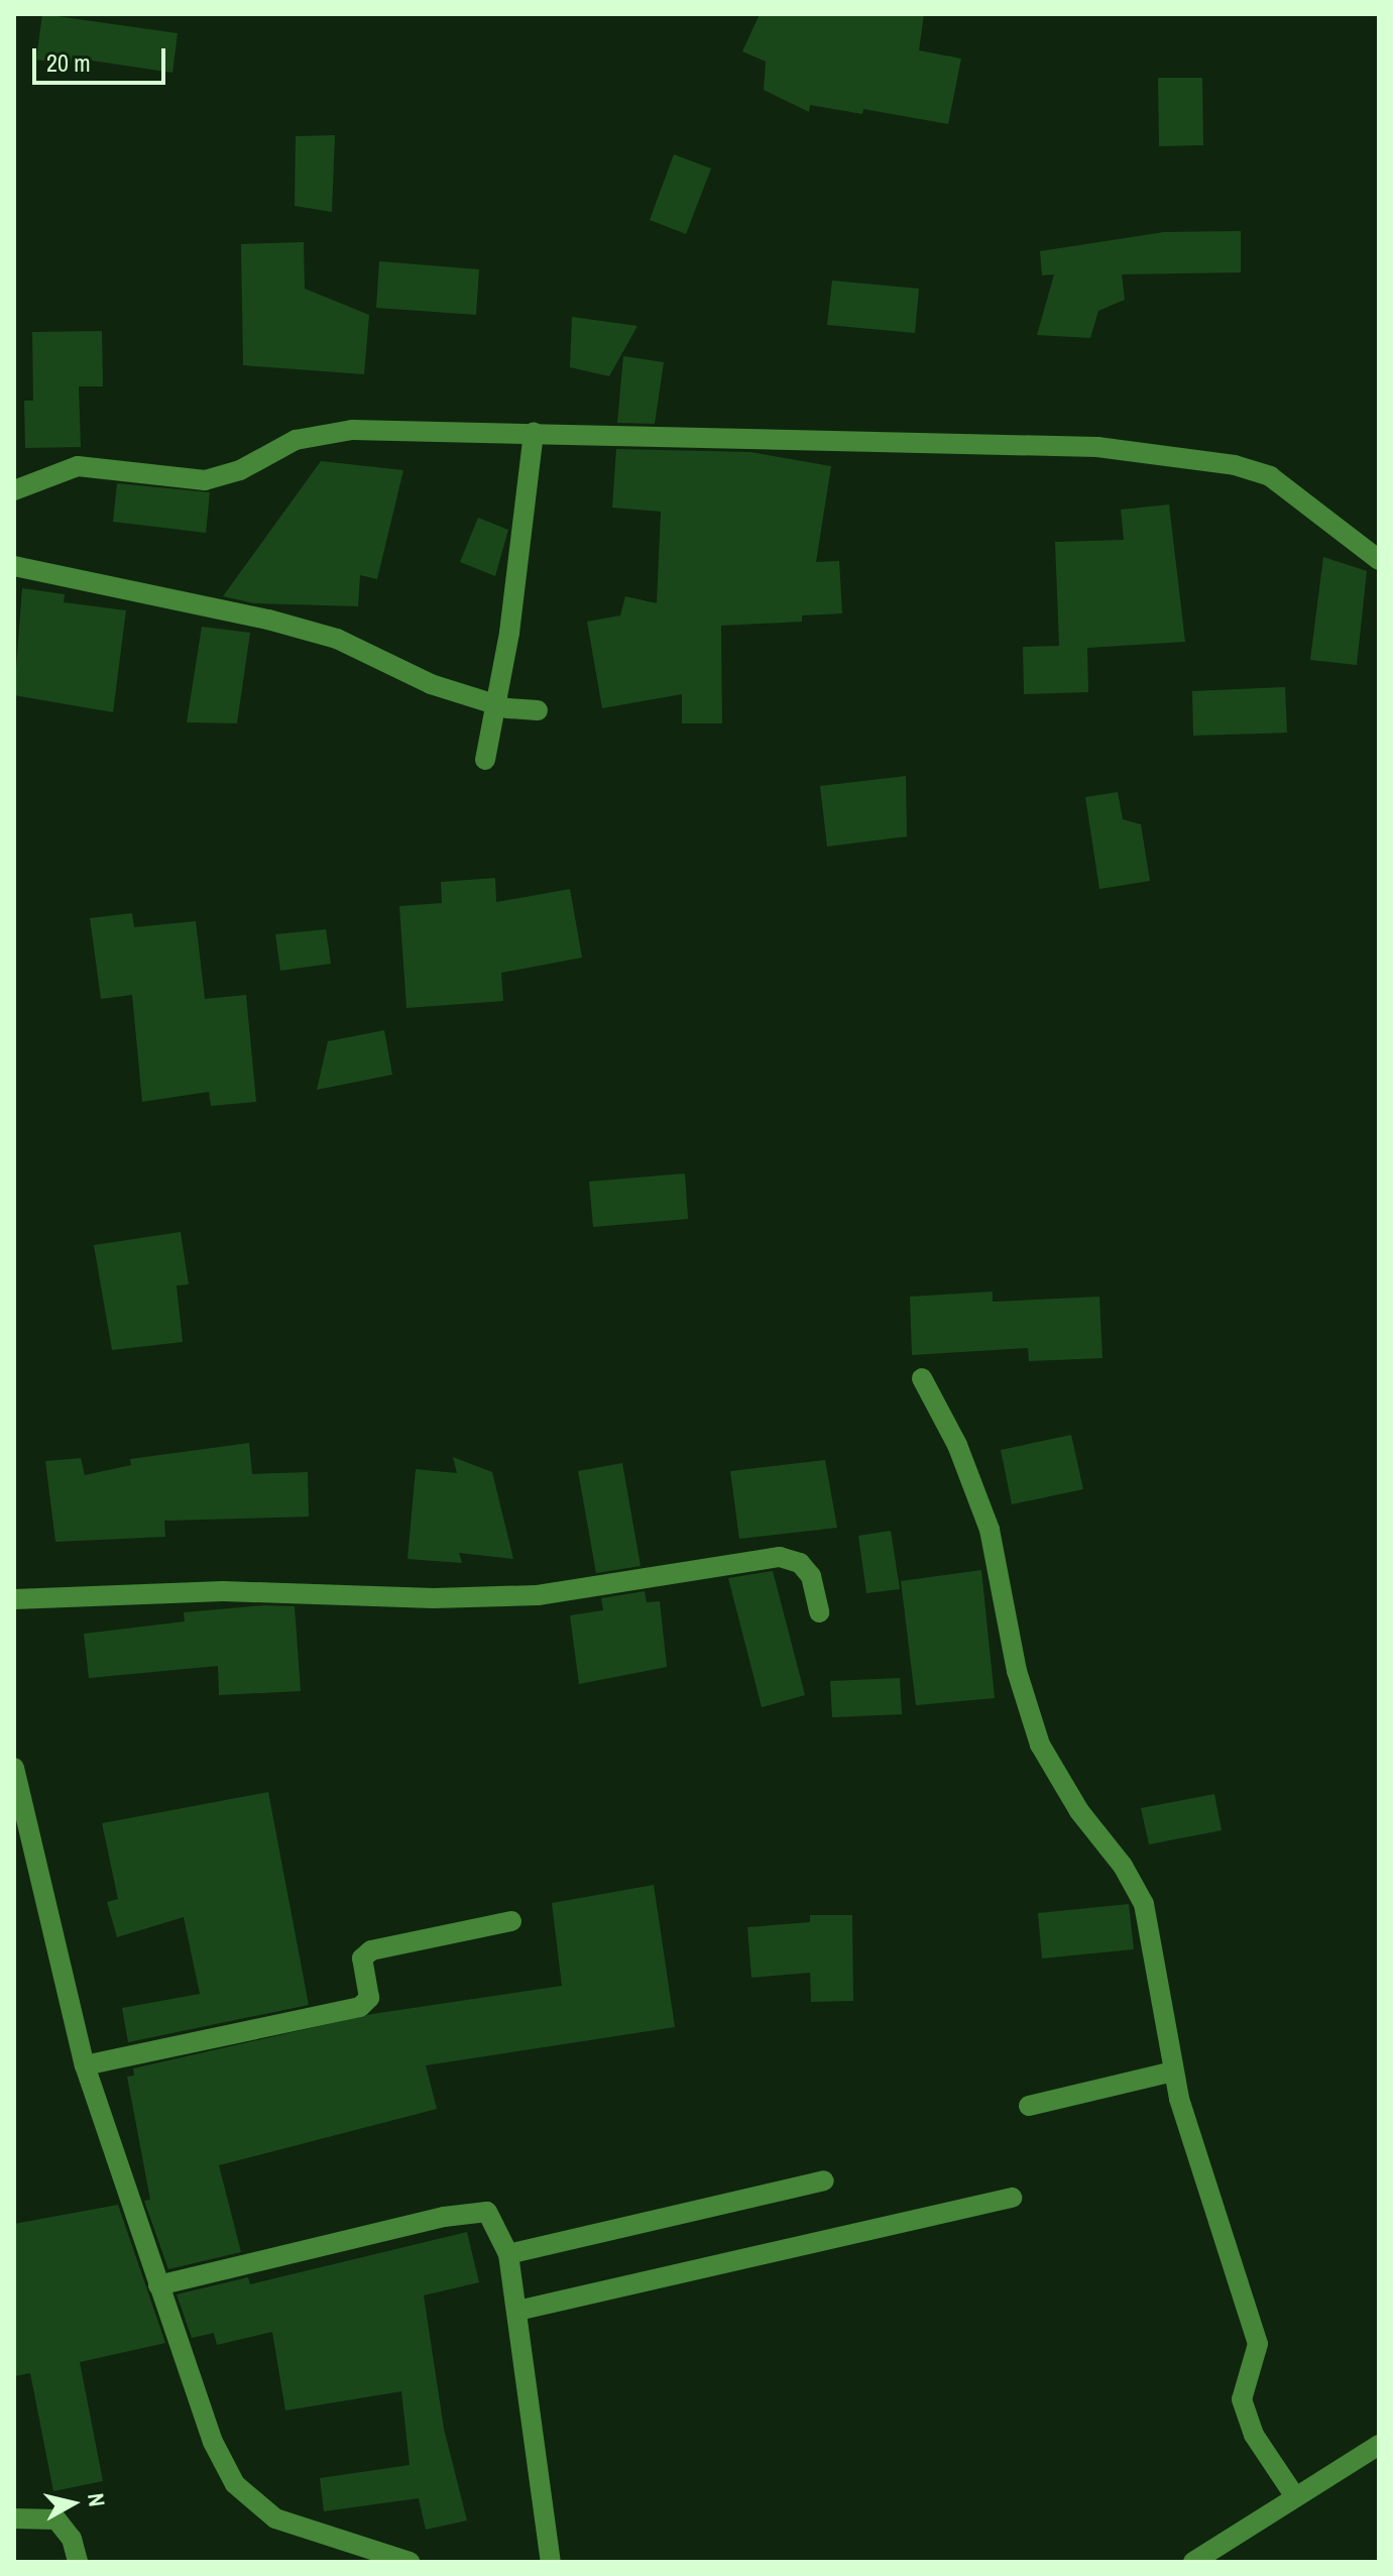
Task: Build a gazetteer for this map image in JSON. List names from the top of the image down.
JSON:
{
  "scale_bar": "20 m",
  "north": "right"
}
